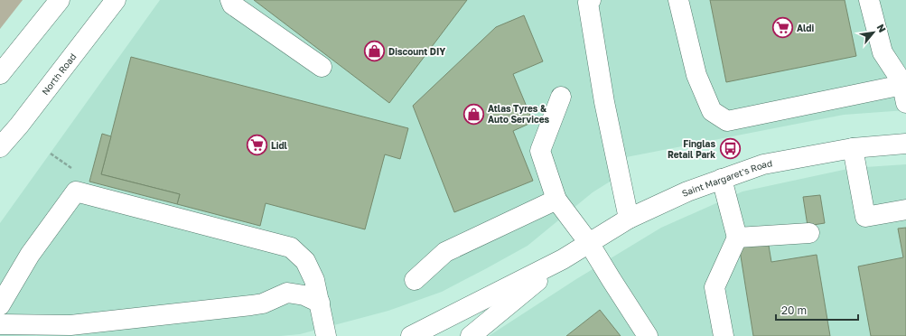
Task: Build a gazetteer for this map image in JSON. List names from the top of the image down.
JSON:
{
  "streets": {
    "main road": ["North Road", "Saint Margaret's Road"]
  },
  "places": {
    "supermarket": ["Aldi", "Lidl"],
    "shop": ["Discount DIY", "Atlas Tyres & Auto Services"],
    "bus stop": ["Finglas Retail Park"]
  },
  "scale_bar": "20 m",
  "north": "top right"
}
